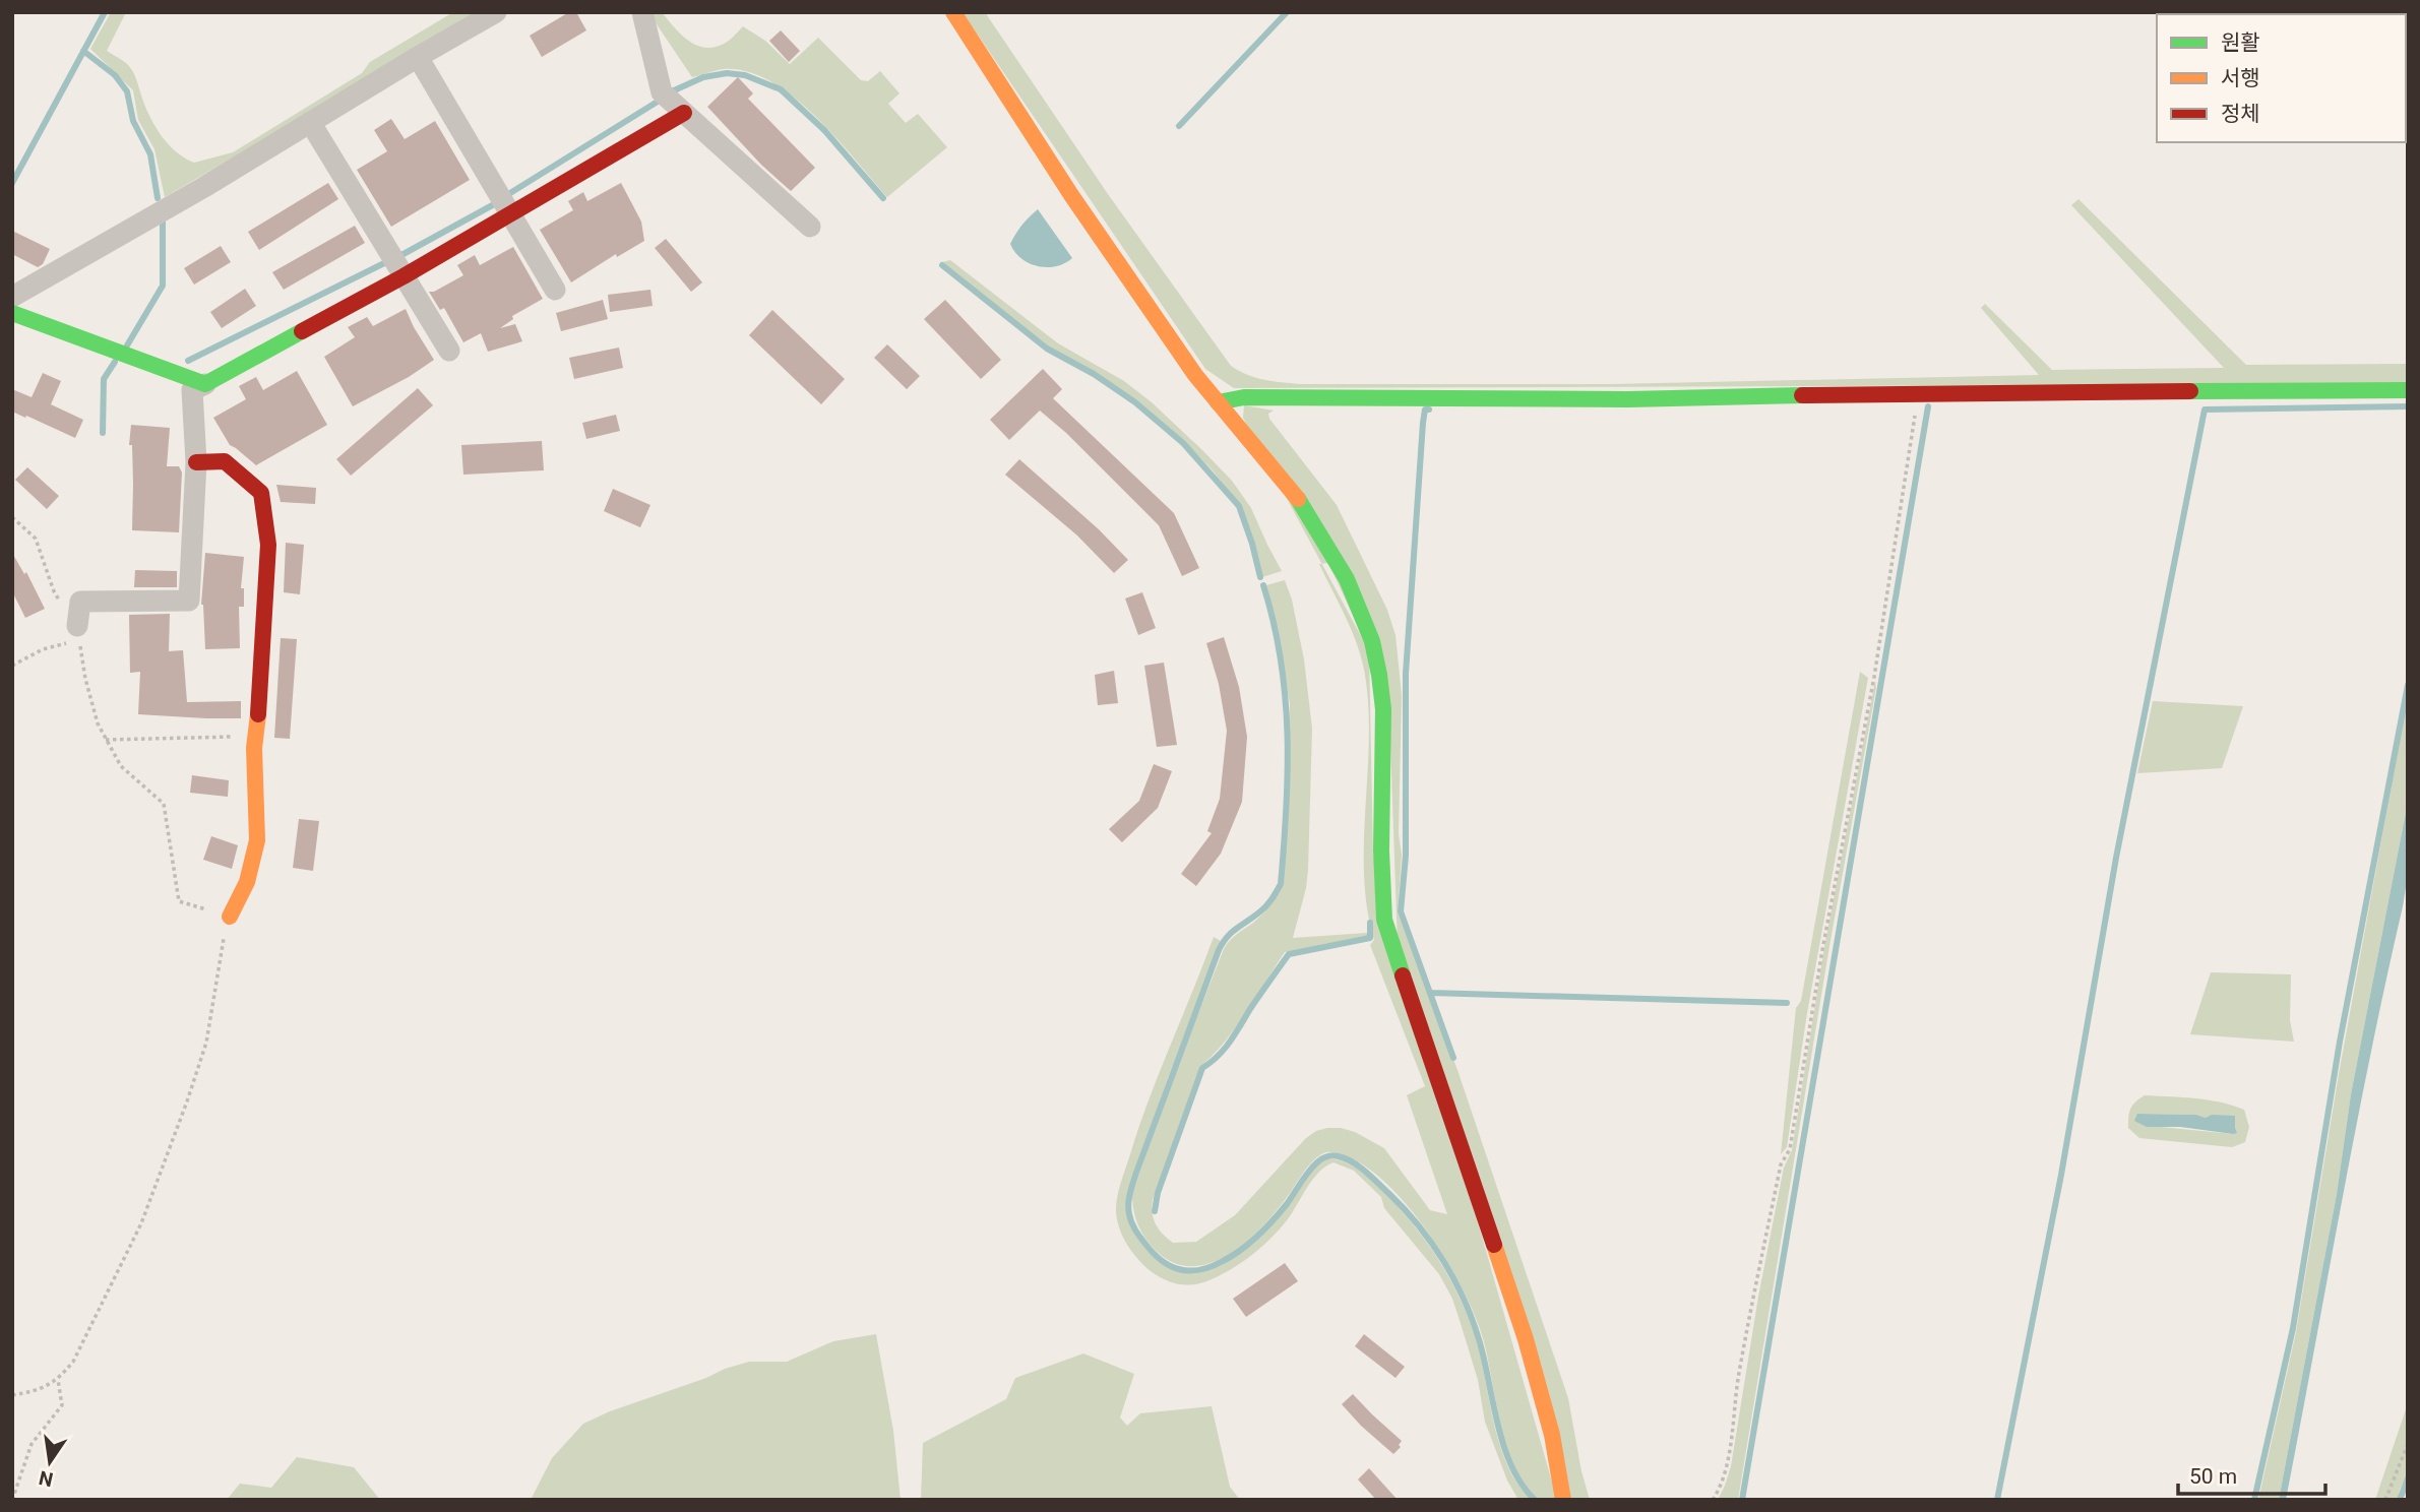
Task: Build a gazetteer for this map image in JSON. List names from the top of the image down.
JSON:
{
  "legend": ["원활", "서행", "정체"],
  "scale_bar": "50 m",
  "north": "bottom"
}
